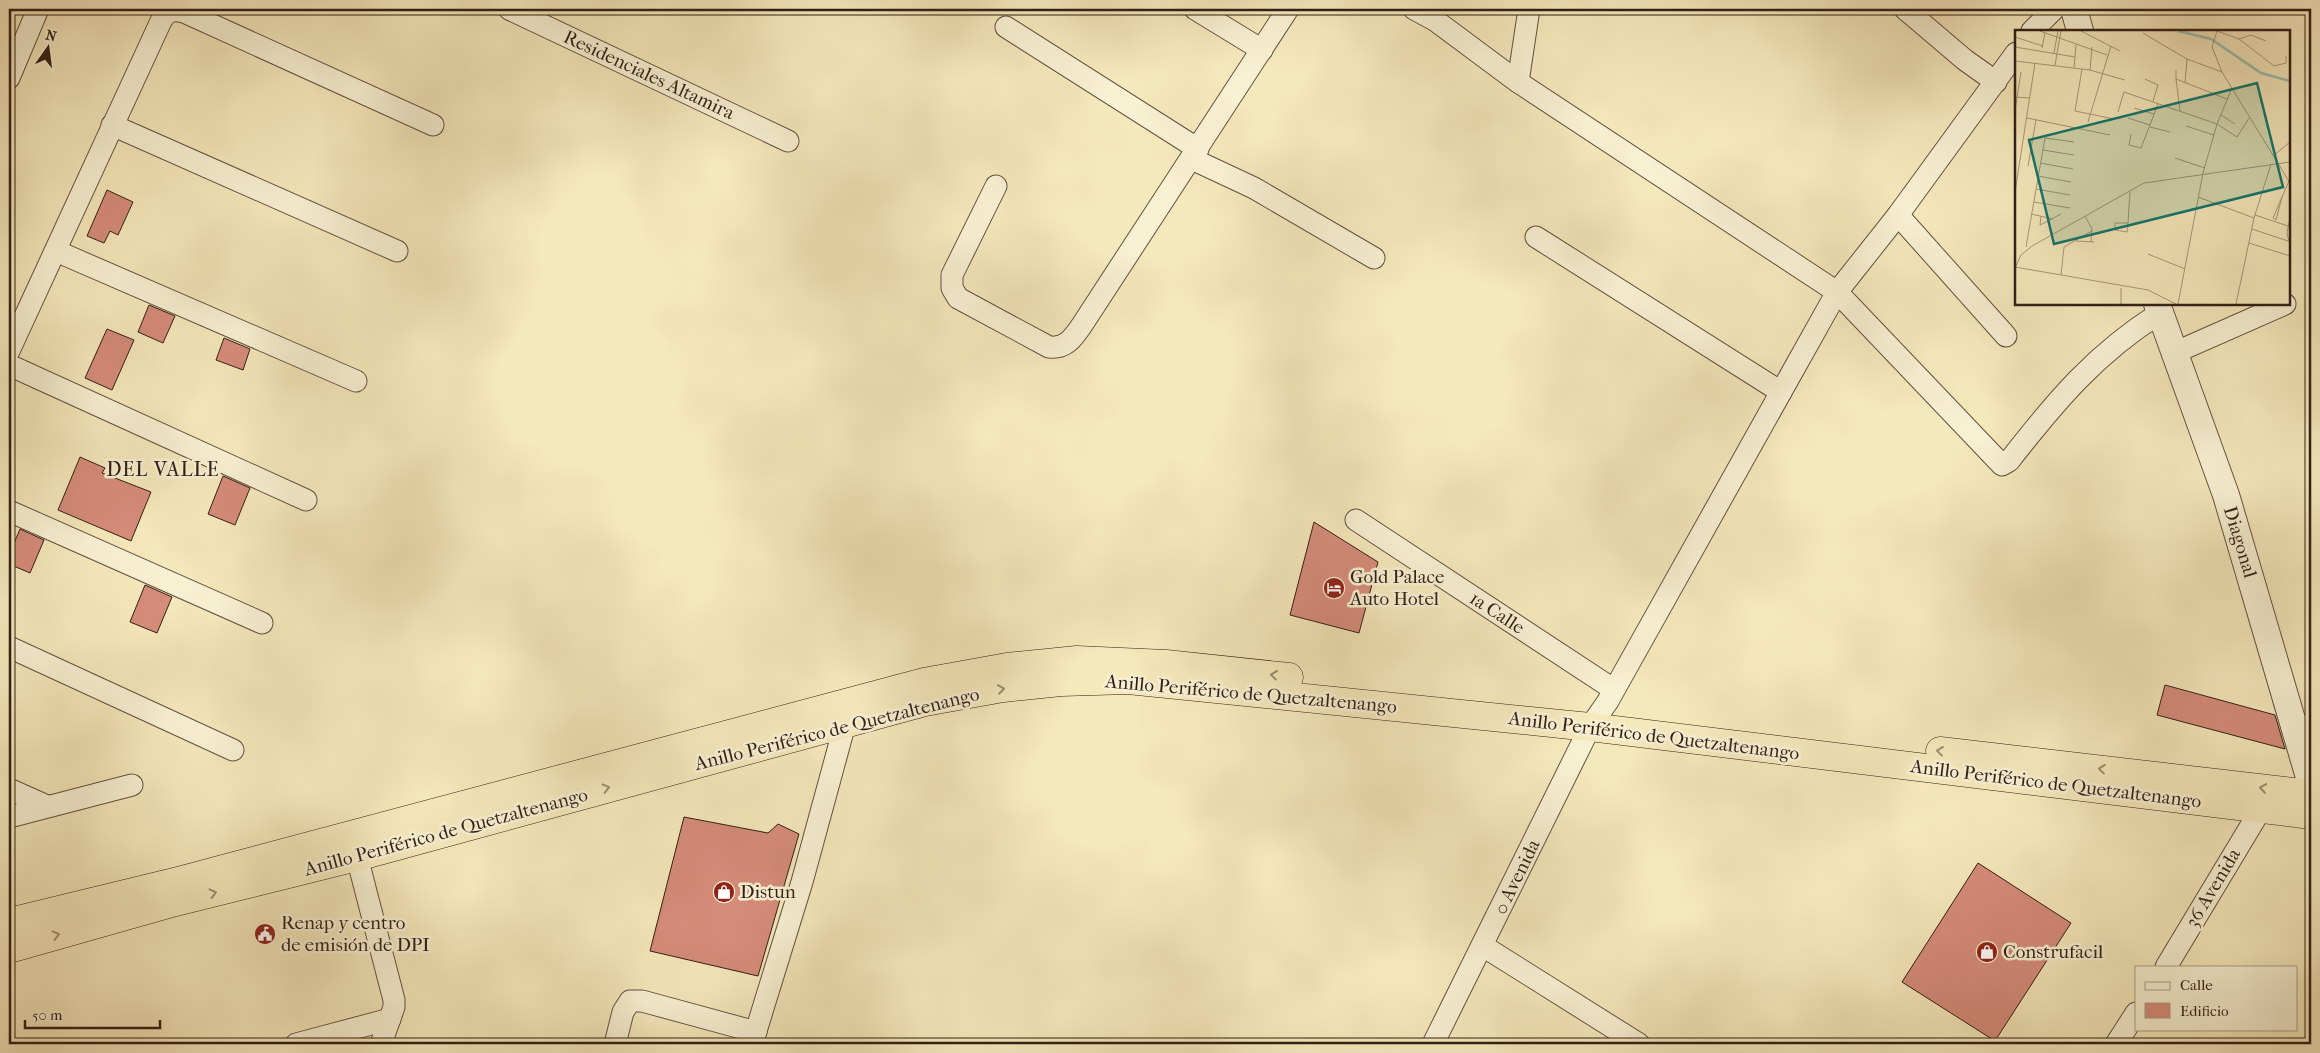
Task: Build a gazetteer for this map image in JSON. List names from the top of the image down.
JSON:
{
  "streets": {
    "highway": ["Anillo Periférico de Quetzaltenango"],
    "street": [
      "Residenciales Altamira",
      "Diagonal",
      "1a Calle",
      "0 Avenida",
      "36 Avenida"
    ]
  },
  "crossings": [
    ["1a Calle", "Anillo Periférico de Quetzaltenango"],
    ["1a Calle", "0 Avenida"],
    ["Anillo Periférico de Quetzaltenango", "0 Avenida"],
    ["Anillo Periférico de Quetzaltenango", "36 Avenida"]
  ],
  "districts": ["DEL VALLE"],
  "places": {
    "hotel": ["Gold Palace Auto Hotel"],
    "shop": ["Distun", "Construfacil"],
    "public building": ["Renap y centro de emisión de DPI"]
  },
  "legend": ["Calle", "Edificio"],
  "scale_bar": "50 m",
  "north": "top"
}
